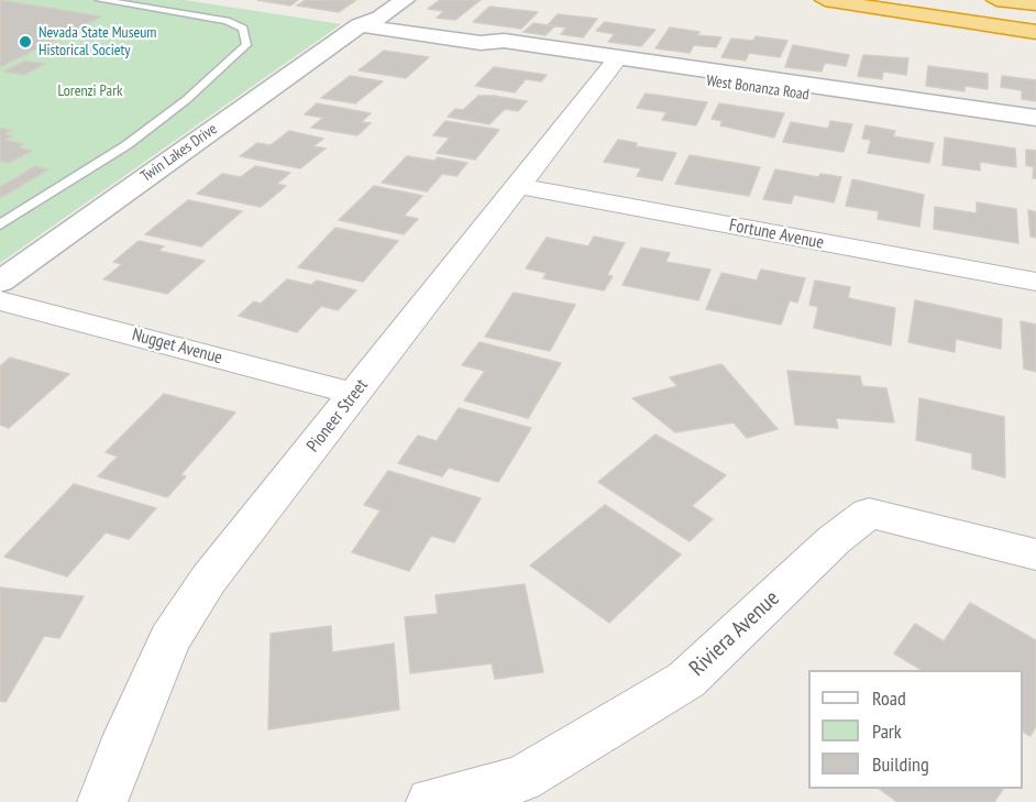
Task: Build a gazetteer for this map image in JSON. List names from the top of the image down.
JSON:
{
  "streets": {
    "street": [
      "West Bonanza Road",
      "Twin Lakes Drive",
      "Fortune Avenue",
      "Nugget Avenue",
      "Pioneer Street",
      "Riviera Avenue"
    ]
  },
  "crossings": [
    ["West Bonanza Road", "Twin Lakes Drive"],
    ["West Bonanza Road", "Pioneer Street"],
    ["Fortune Avenue", "Pioneer Street"],
    ["Nugget Avenue", "Pioneer Street"]
  ],
  "parks": ["Lorenzi Park"],
  "places": ["Nevada State Museum Historical Society"],
  "legend": ["Road", "Park", "Building"]
}
